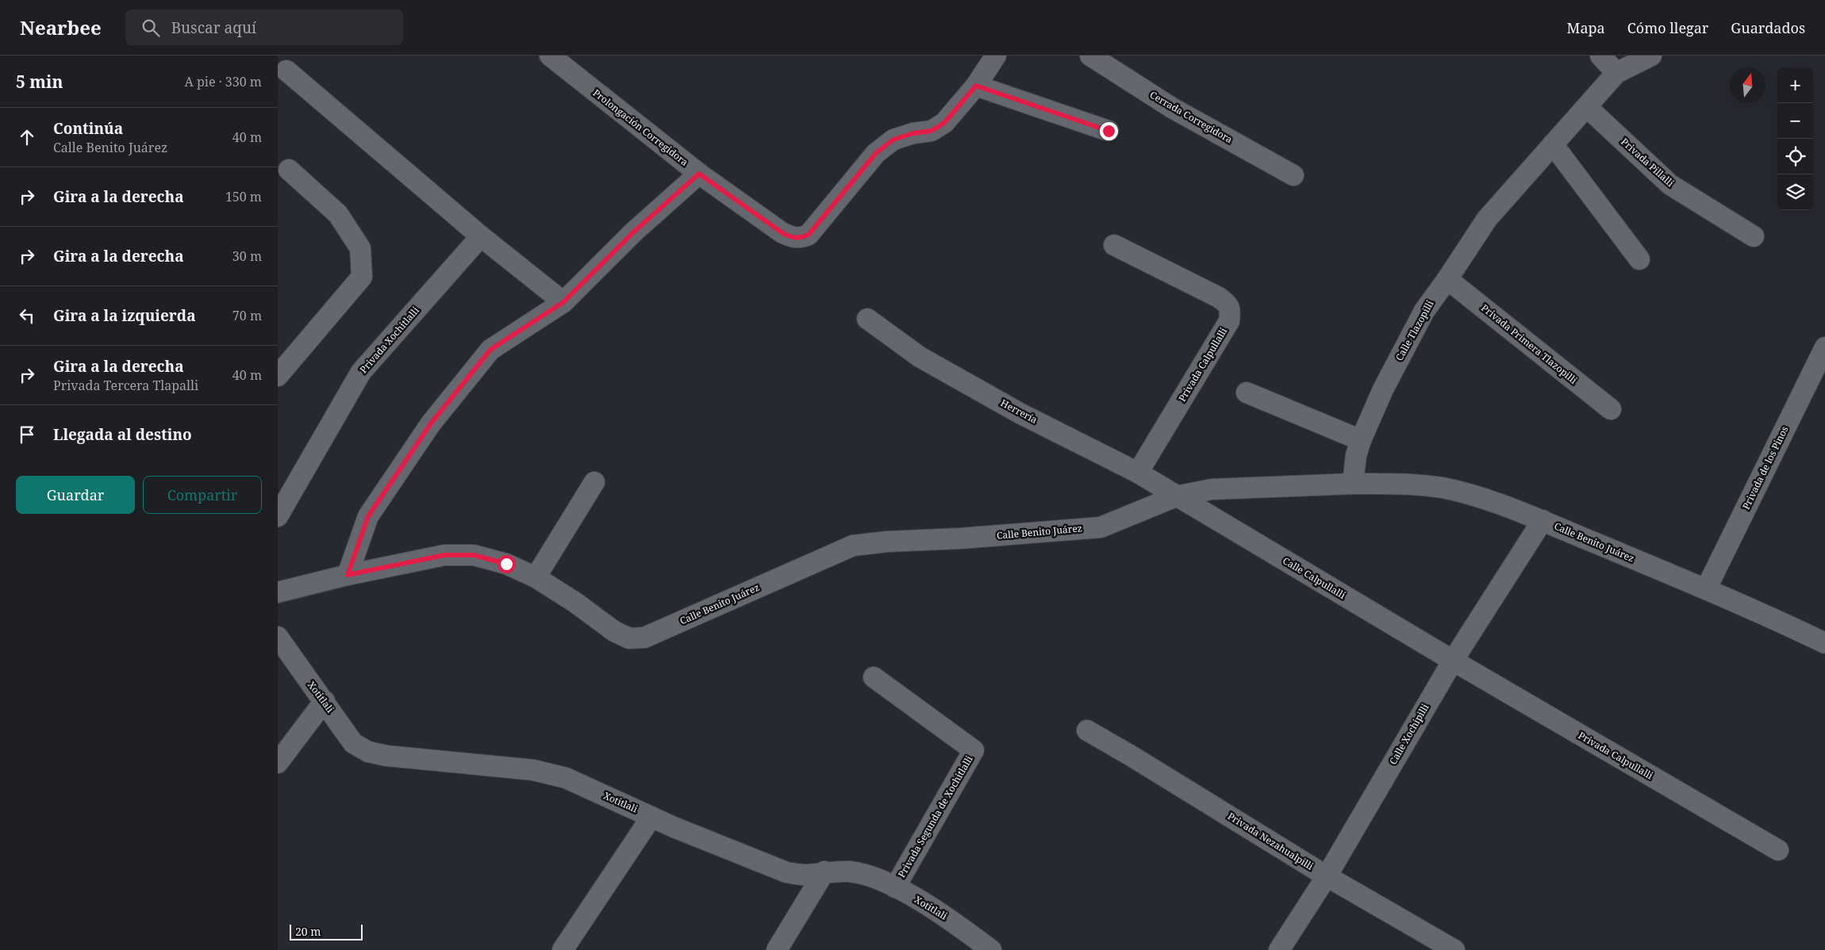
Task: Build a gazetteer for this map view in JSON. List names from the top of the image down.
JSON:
{
  "streets": {
    "street": [
      "Cerrada Corregidora",
      "Prolongación Corregidora",
      "Privada Pillalli",
      "Calle Tlazopilli",
      "Privada Xochitlalli",
      "Privada Primera Tlazopilli",
      "Privada Calpullalli",
      "Herrería",
      "Privada de los Pinos",
      "Calle Benito Juárez",
      "Calle Calpullalli",
      "Xotitlali",
      "Calle Xochipilli",
      "Privada Segunda de Xochitlalli",
      "Privada Nezahualpilli"
    ]
  },
  "crossings": [
    ["Privada Pillalli", "Calle Tlazopilli"],
    ["Calle Tlazopilli", "Privada Primera Tlazopilli"],
    ["Calle Tlazopilli", "Calle Benito Juárez"],
    ["Privada Calpullalli", "Herrería"],
    ["Privada Calpullalli", "Calle Calpullalli"],
    ["Privada Calpullalli", "Calle Xochipilli"],
    ["Herrería", "Calle Benito Juárez"],
    ["Herrería", "Calle Calpullalli"],
    ["Privada de los Pinos", "Calle Benito Juárez"],
    ["Calle Benito Juárez", "Calle Calpullalli"],
    ["Calle Benito Juárez", "Calle Xochipilli"],
    ["Calle Calpullalli", "Calle Xochipilli"],
    ["Xotitlali", "Privada Segunda de Xochitlalli"],
    ["Calle Xochipilli", "Privada Nezahualpilli"]
  ],
  "scale_bar": "20 m",
  "north": "top",
  "page": {
    "header": "Nearbee",
    "search": "Buscar aquí",
    "nav": ["Mapa", "Cómo llegar", "Guardados"],
    "heading": ["5 min", "A pie · 330 m"],
    "map_buttons": ["+", "−"],
    "list": [
      ["Continúa", "Calle Benito Juárez", "40 m"],
      ["Gira a la derecha", "150 m"],
      ["Gira a la derecha", "30 m"],
      ["Gira a la izquierda", "70 m"],
      ["Gira a la derecha", "Privada Tercera Tlapalli", "40 m"],
      "Llegada al destino"
    ],
    "buttons": ["Guardar", "Compartir"],
    "scale": "20 m"
  }
}
